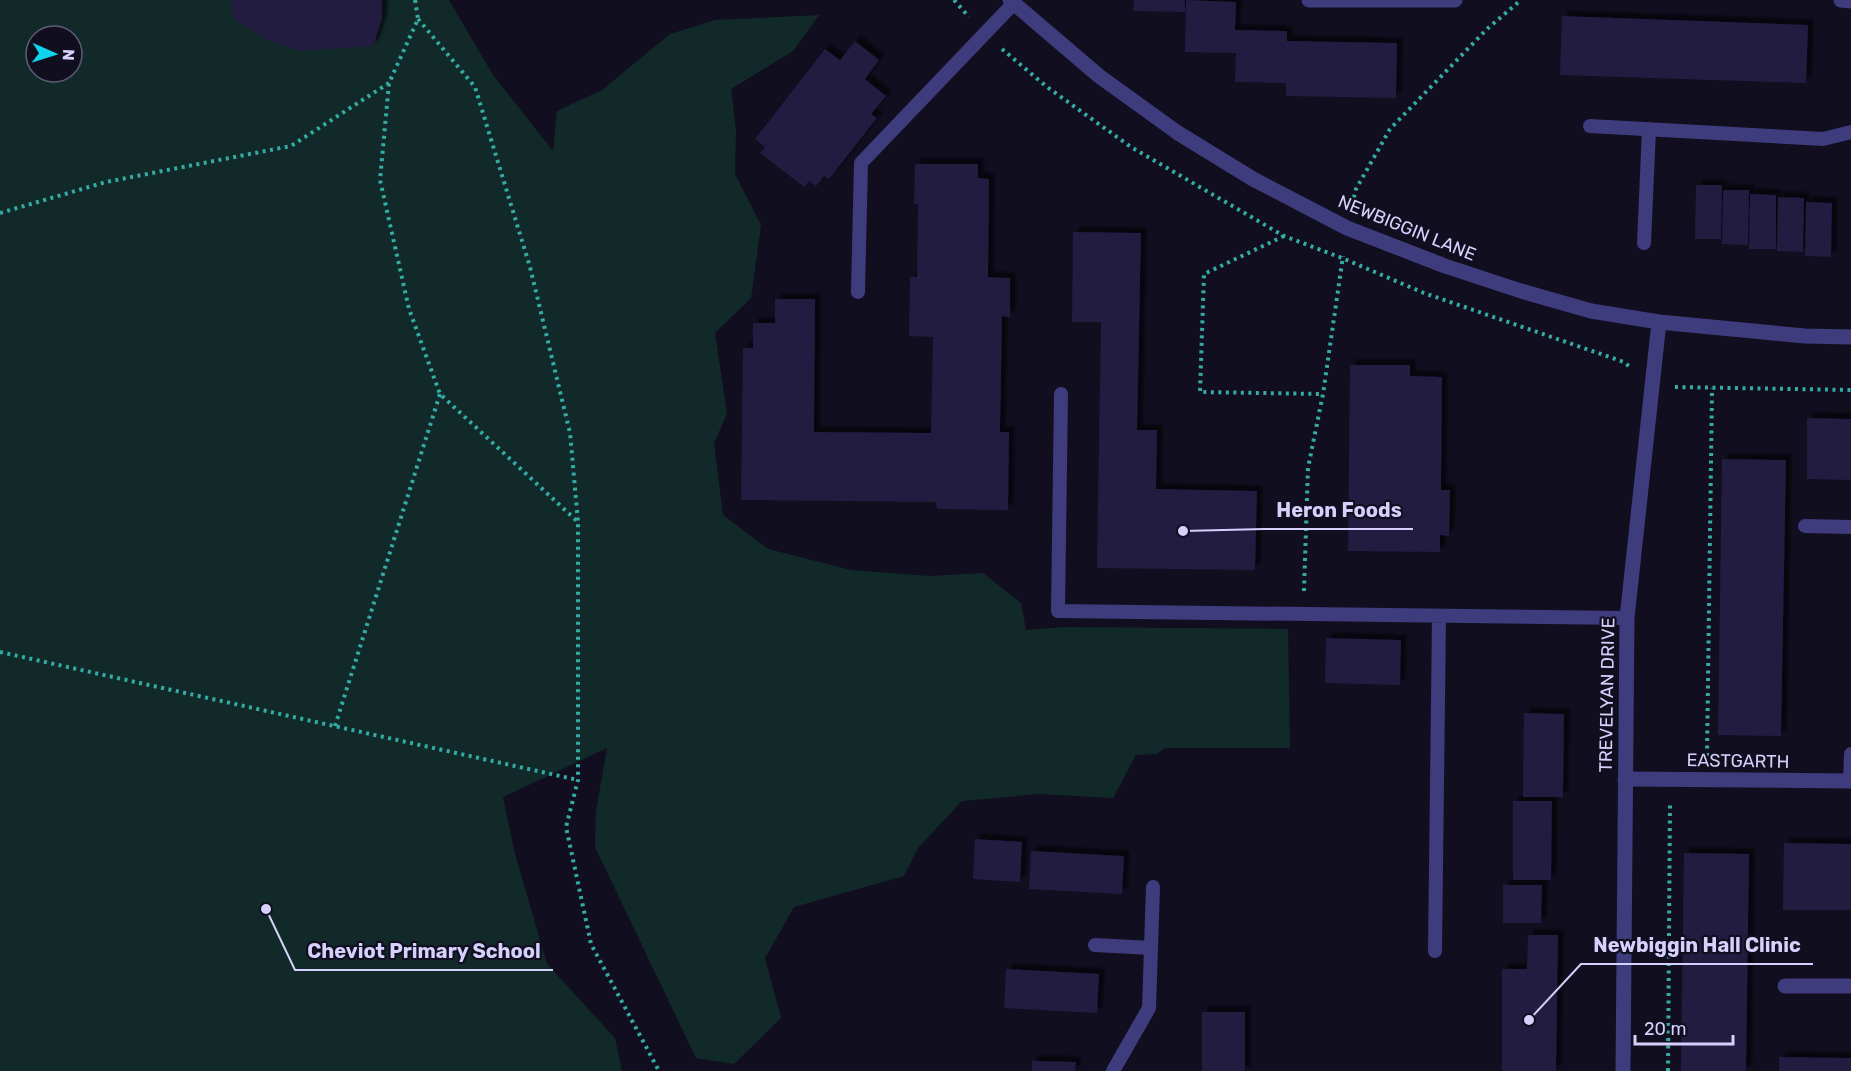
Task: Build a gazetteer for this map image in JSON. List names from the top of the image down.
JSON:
{
  "streets": {
    "street": ["NEWBIGGIN LANE", "TREVELYAN DRIVE", "EASTGARTH"]
  },
  "crossings": [
    ["NEWBIGGIN LANE", "TREVELYAN DRIVE"],
    ["TREVELYAN DRIVE", "EASTGARTH"]
  ],
  "places": ["Heron Foods", "Cheviot Primary School", "Newbiggin Hall Clinic"],
  "scale_bar": "20 m",
  "north": "right"
}
